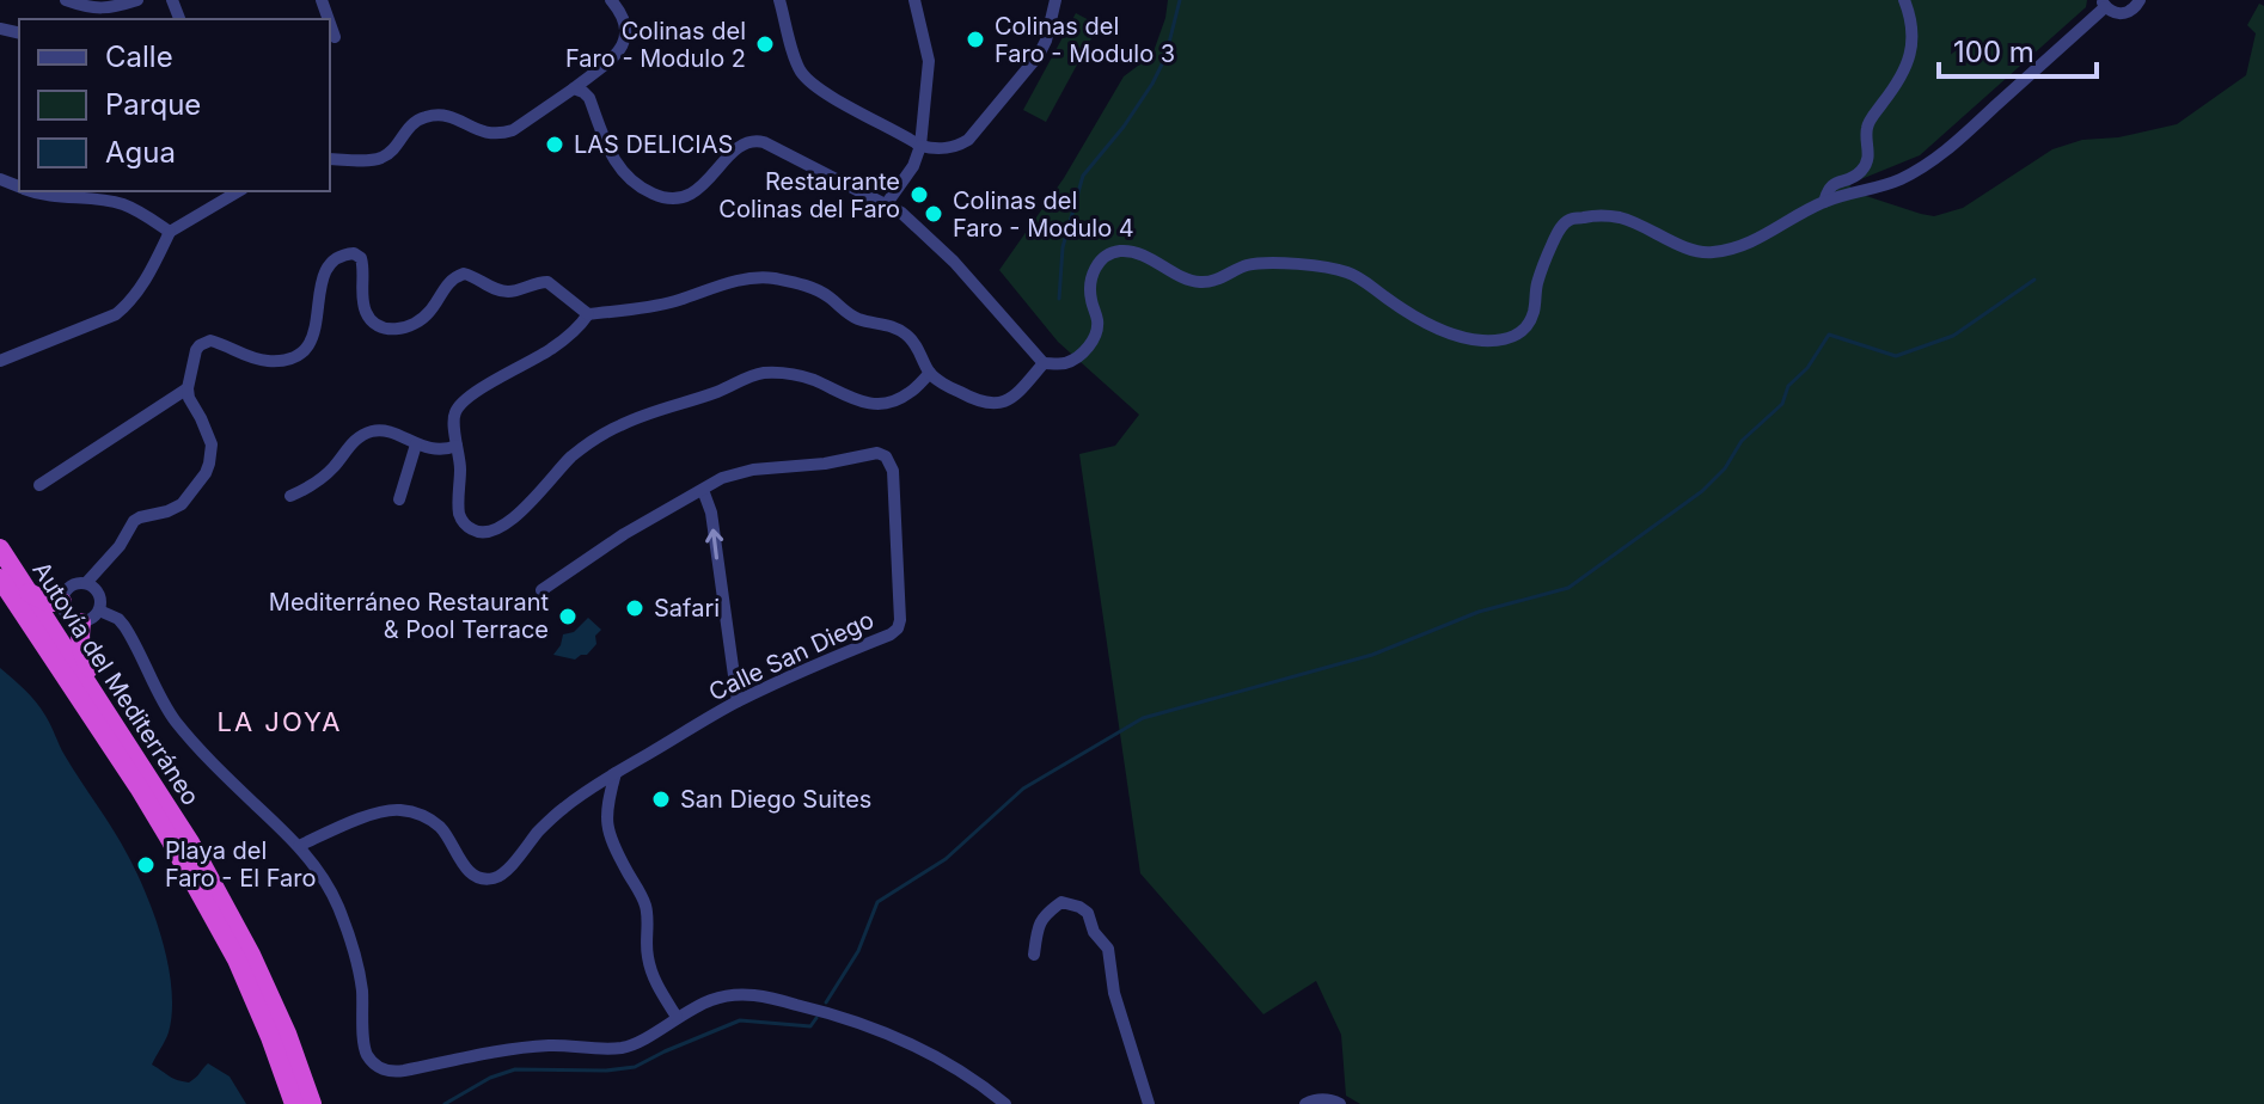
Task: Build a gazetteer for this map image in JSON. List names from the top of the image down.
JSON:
{
  "streets": {
    "highway": ["Autovía del Mediterráneo"],
    "street": ["Calle San Diego"]
  },
  "districts": ["LA JOYA"],
  "places": [
    "Colinas del Faro - Modulo 3",
    "Colinas del Faro - Modulo 2",
    "LAS DELICIAS",
    "Restaurante Colinas del Faro",
    "Colinas del Faro - Modulo 4",
    "Safari",
    "Mediterráneo Restaurant & Pool Terrace",
    "San Diego Suites",
    "Playa del Faro - El Faro"
  ],
  "legend": ["Calle", "Parque", "Agua"],
  "scale_bar": "100 m"
}
